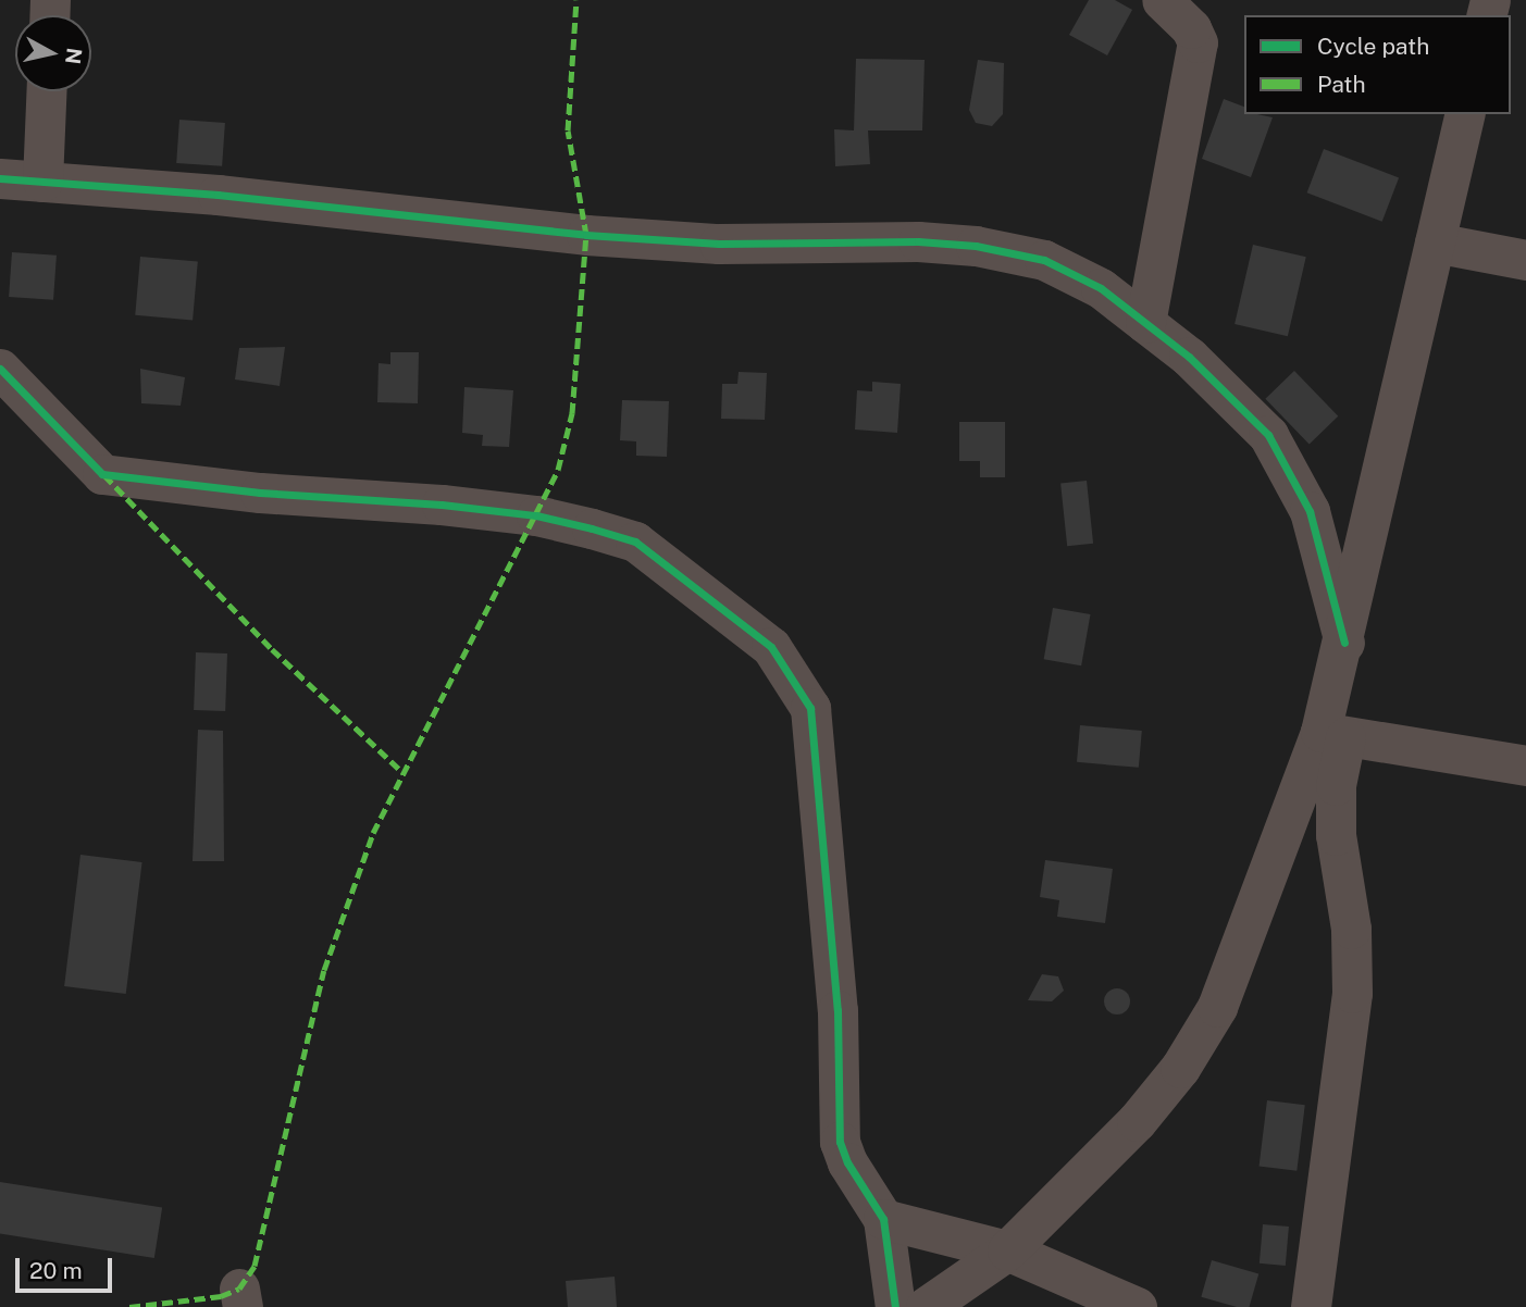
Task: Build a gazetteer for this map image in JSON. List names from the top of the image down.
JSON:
{
  "legend": ["Cycle path", "Path"],
  "scale_bar": "20 m",
  "north": "right"
}
